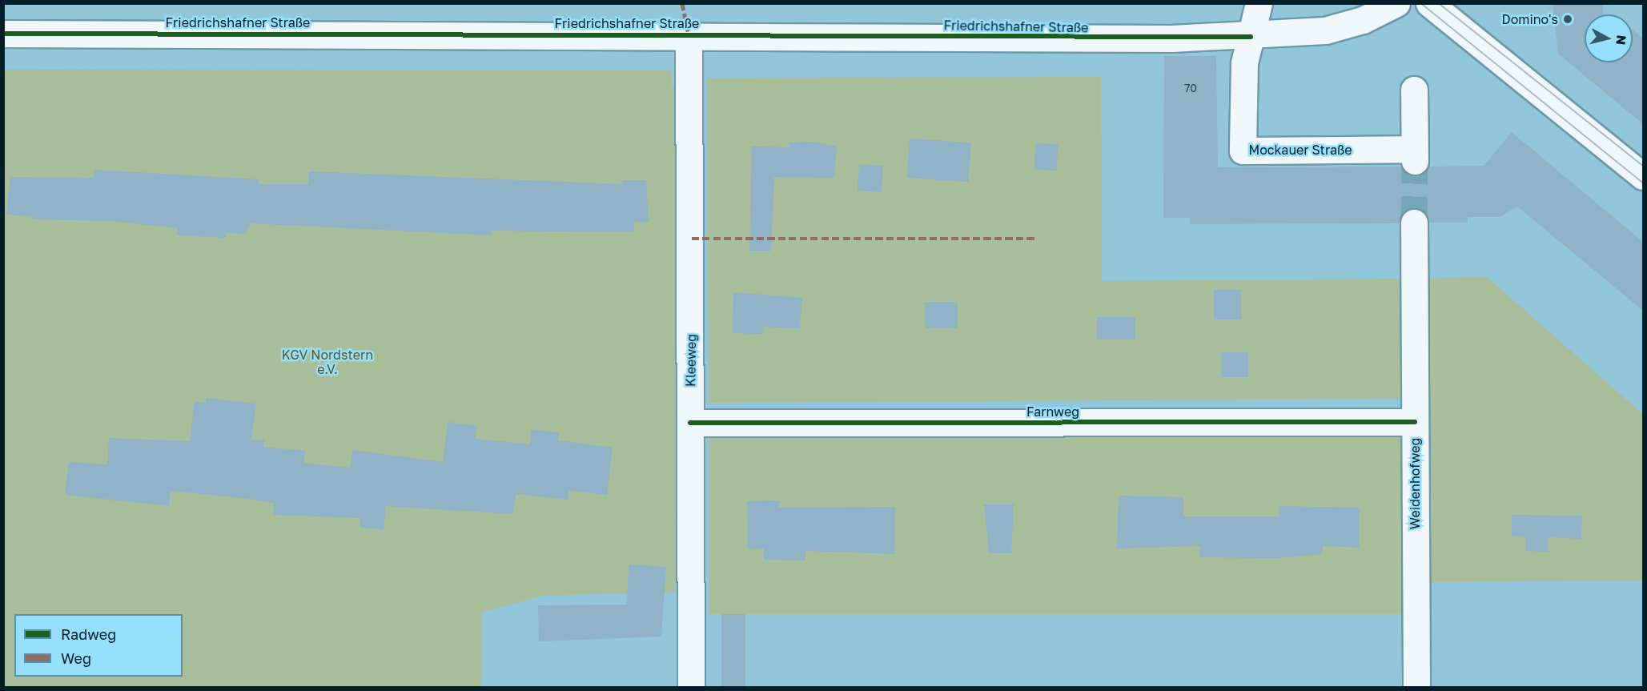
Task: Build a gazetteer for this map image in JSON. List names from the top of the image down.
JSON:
{
  "streets": {
    "street": [
      "Friedrichshafner Straße",
      "Mockauer Straße",
      "Kleeweg",
      "Farnweg",
      "Weidenhofweg"
    ]
  },
  "crossings": [
    ["Friedrichshafner Straße", "Mockauer Straße"],
    ["Friedrichshafner Straße", "Kleeweg"],
    ["Kleeweg", "Farnweg"],
    ["Farnweg", "Weidenhofweg"]
  ],
  "parks": ["KGV Nordstern e.V."],
  "places": ["Domino's"],
  "house_numbers": ["70"],
  "legend": ["Radweg", "Weg"],
  "north": "right"
}
